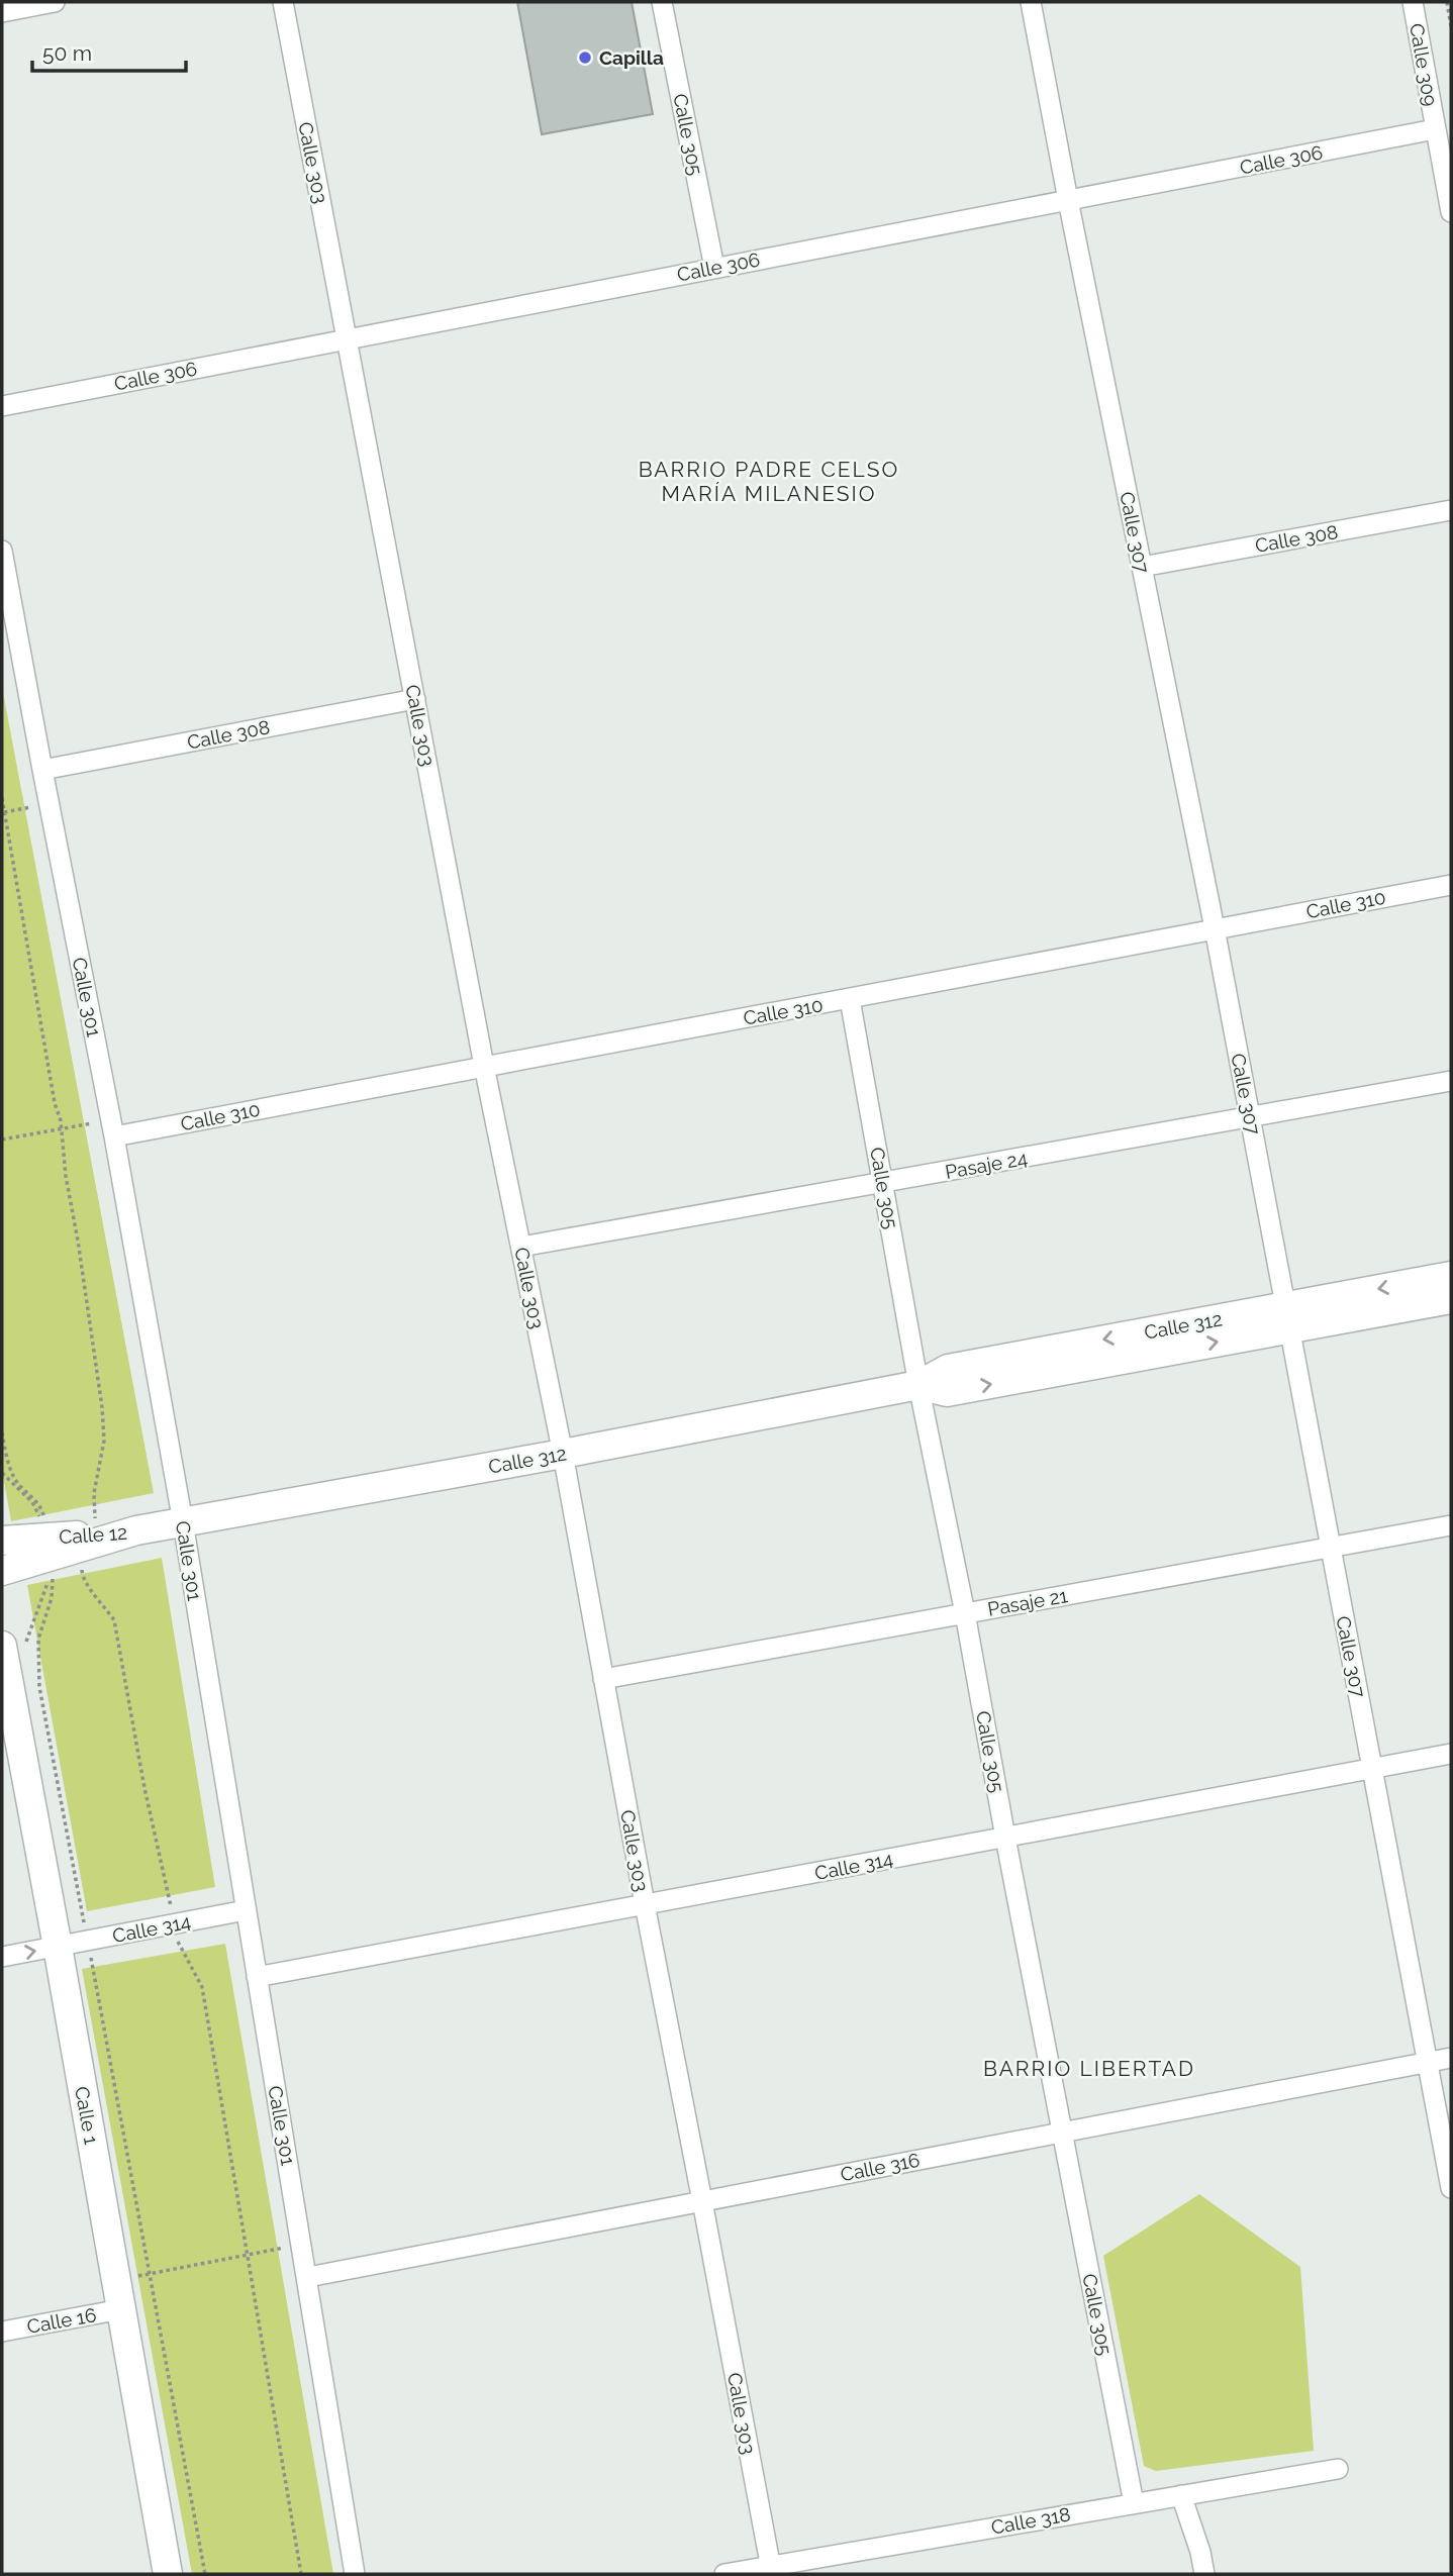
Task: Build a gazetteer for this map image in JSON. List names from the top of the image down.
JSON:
{
  "streets": {
    "street": [
      "Calle 309",
      "Calle 305",
      "Calle 306",
      "Calle 303",
      "Calle 307",
      "Calle 308",
      "Calle 310",
      "Calle 301",
      "Pasaje 24",
      "Calle 312",
      "Calle 12",
      "Pasaje 21",
      "Calle 314",
      "Calle 1",
      "Calle 316",
      "Calle 16",
      "Calle 318"
    ]
  },
  "crossings": [
    ["Calle 309", "Calle 306"],
    ["Calle 305", "Calle 306"],
    ["Calle 305", "Calle 310"],
    ["Calle 305", "Pasaje 24"],
    ["Calle 305", "Calle 312"],
    ["Calle 305", "Pasaje 21"],
    ["Calle 305", "Calle 314"],
    ["Calle 305", "Calle 316"],
    ["Calle 305", "Calle 318"],
    ["Calle 306", "Calle 303"],
    ["Calle 306", "Calle 307"],
    ["Calle 303", "Calle 308"],
    ["Calle 303", "Calle 310"],
    ["Calle 303", "Pasaje 24"],
    ["Calle 303", "Calle 312"],
    ["Calle 303", "Pasaje 21"],
    ["Calle 303", "Calle 314"],
    ["Calle 303", "Calle 316"],
    ["Calle 303", "Calle 318"],
    ["Calle 307", "Calle 308"],
    ["Calle 307", "Calle 310"],
    ["Calle 307", "Pasaje 24"],
    ["Calle 307", "Calle 312"],
    ["Calle 307", "Pasaje 21"],
    ["Calle 307", "Calle 314"],
    ["Calle 307", "Calle 316"],
    ["Calle 308", "Calle 301"],
    ["Calle 310", "Calle 301"],
    ["Calle 301", "Calle 312"],
    ["Calle 301", "Calle 314"],
    ["Calle 301", "Calle 316"],
    ["Calle 312", "Calle 12"],
    ["Calle 314", "Calle 1"],
    ["Calle 1", "Calle 16"]
  ],
  "districts": ["BARRIO PADRE CELSO MARÍA MILANESIO", "BARRIO LIBERTAD"],
  "places": ["Capilla"],
  "scale_bar": "50 m"
}
